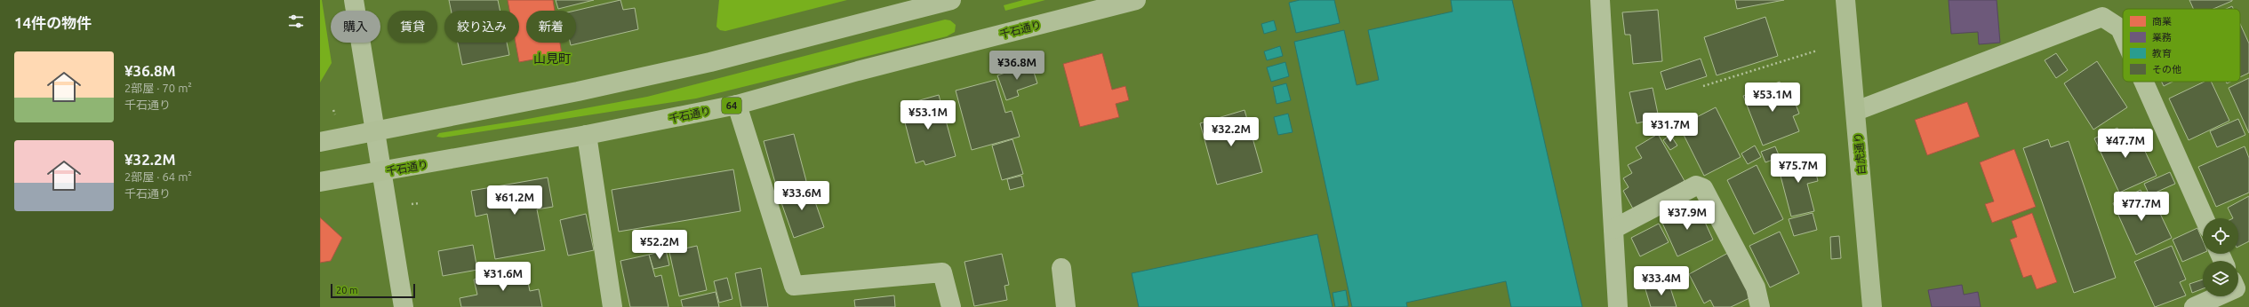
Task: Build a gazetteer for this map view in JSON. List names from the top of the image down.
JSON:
{
  "streets": {
    "main road": ["千石通り", "64"],
    "street": ["白虎通り"]
  },
  "districts": ["山見町"],
  "legend": [
    "商業",
    "業務",
    "教育",
    "その他"
  ],
  "scale_bar": "20 m",
  "page": {
    "heading": "14件の物件",
    "chip": [
      "購入",
      "賃貸",
      "絞り込み",
      "新着"
    ],
    "list": [
      {
        "name": "¥36.8M",
        "note": "2部屋 · 70 m² · 千石通り"
      },
      {
        "name": "¥32.2M",
        "note": "2部屋 · 64 m² · 千石通り"
      }
    ],
    "price": [
      "¥36.8M",
      "¥53.1M",
      "¥53.1M",
      "¥31.7M",
      "¥32.2M",
      "¥47.7M",
      "¥75.7M",
      "¥33.6M",
      "¥61.2M",
      "¥77.7M",
      "¥37.9M",
      "¥52.2M",
      "¥31.6M",
      "¥33.4M"
    ],
    "scale": "20 m"
  }
}
